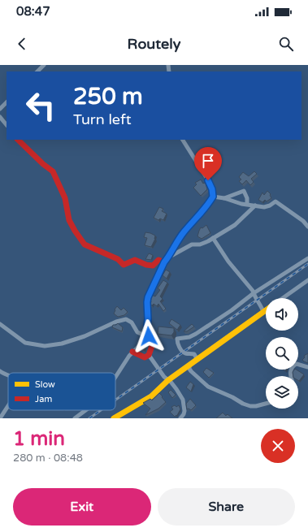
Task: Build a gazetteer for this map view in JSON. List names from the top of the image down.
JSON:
{
  "legend": ["Slow", "Jam"],
  "page": {
    "status": "08:47",
    "header": "Routely",
    "turn": ["250 m", "Turn left"],
    "heading": ["1 min", "280 m · 08:48"],
    "buttons": ["Exit", "Share"]
  }
}
